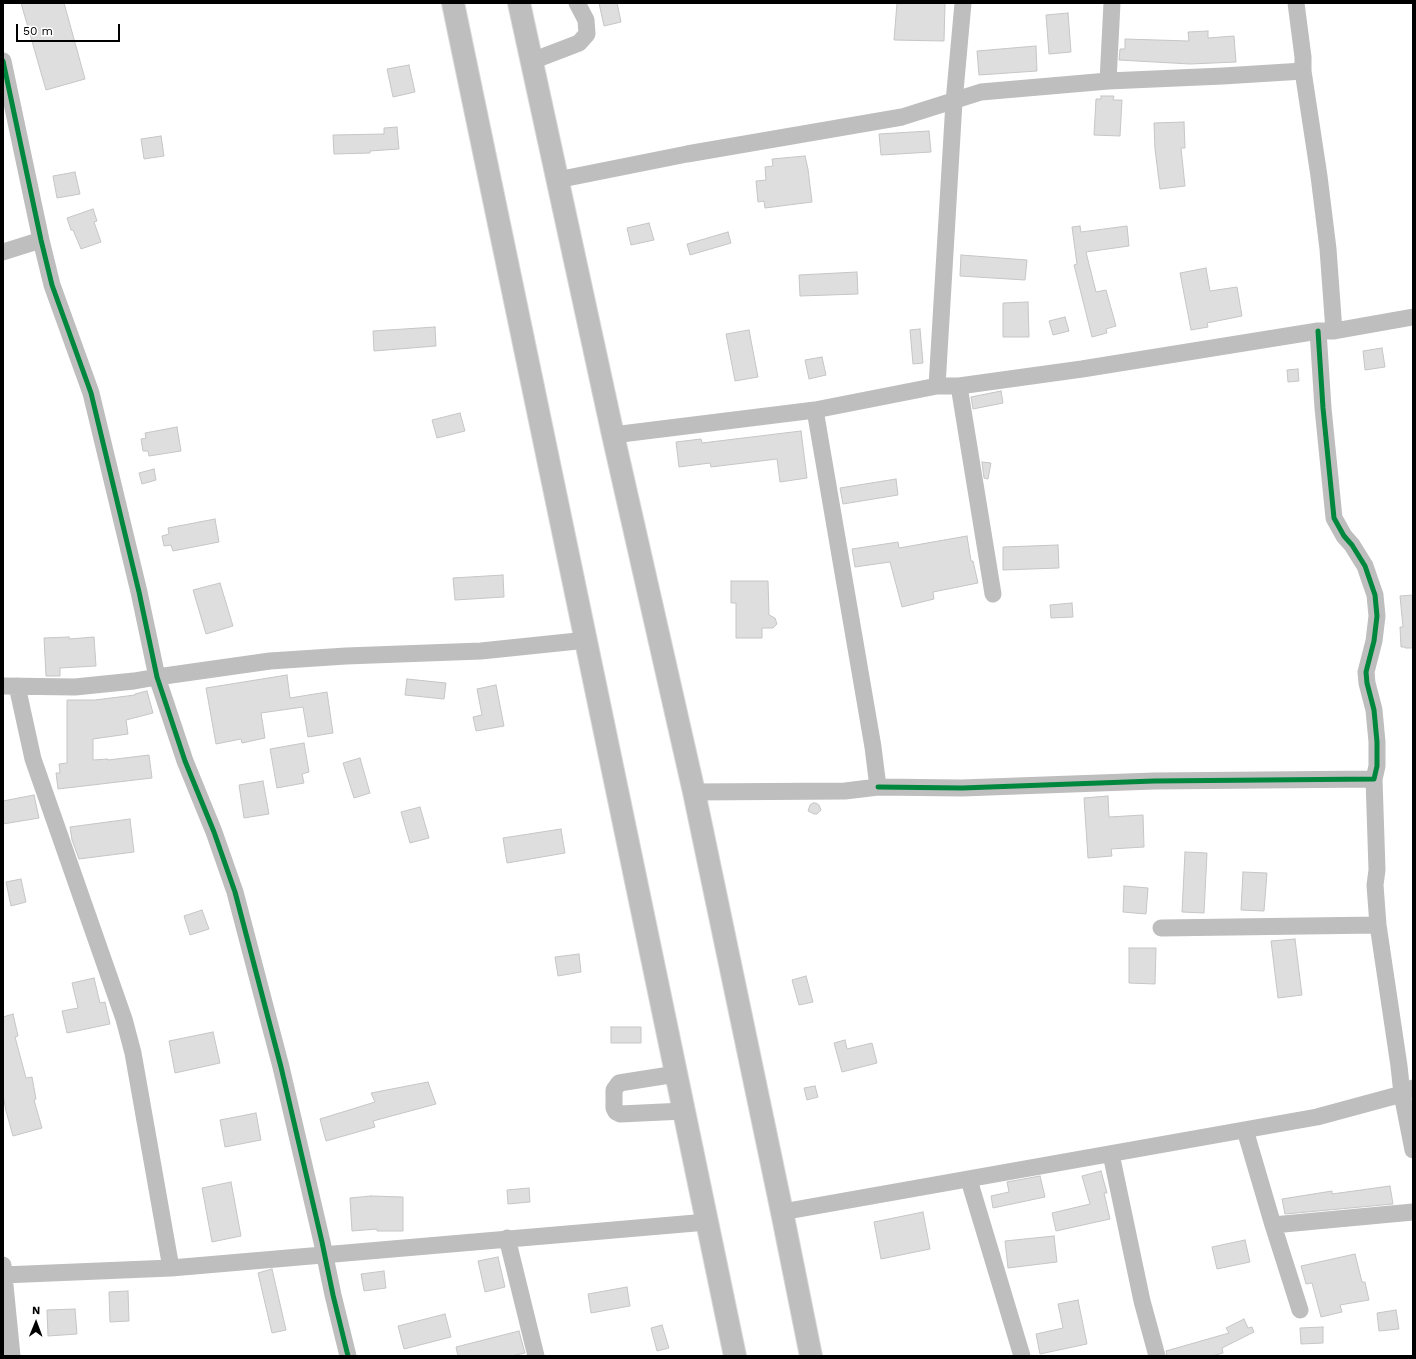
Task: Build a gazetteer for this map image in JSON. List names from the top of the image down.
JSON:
{
  "scale_bar": "50 m",
  "north": "top"
}
